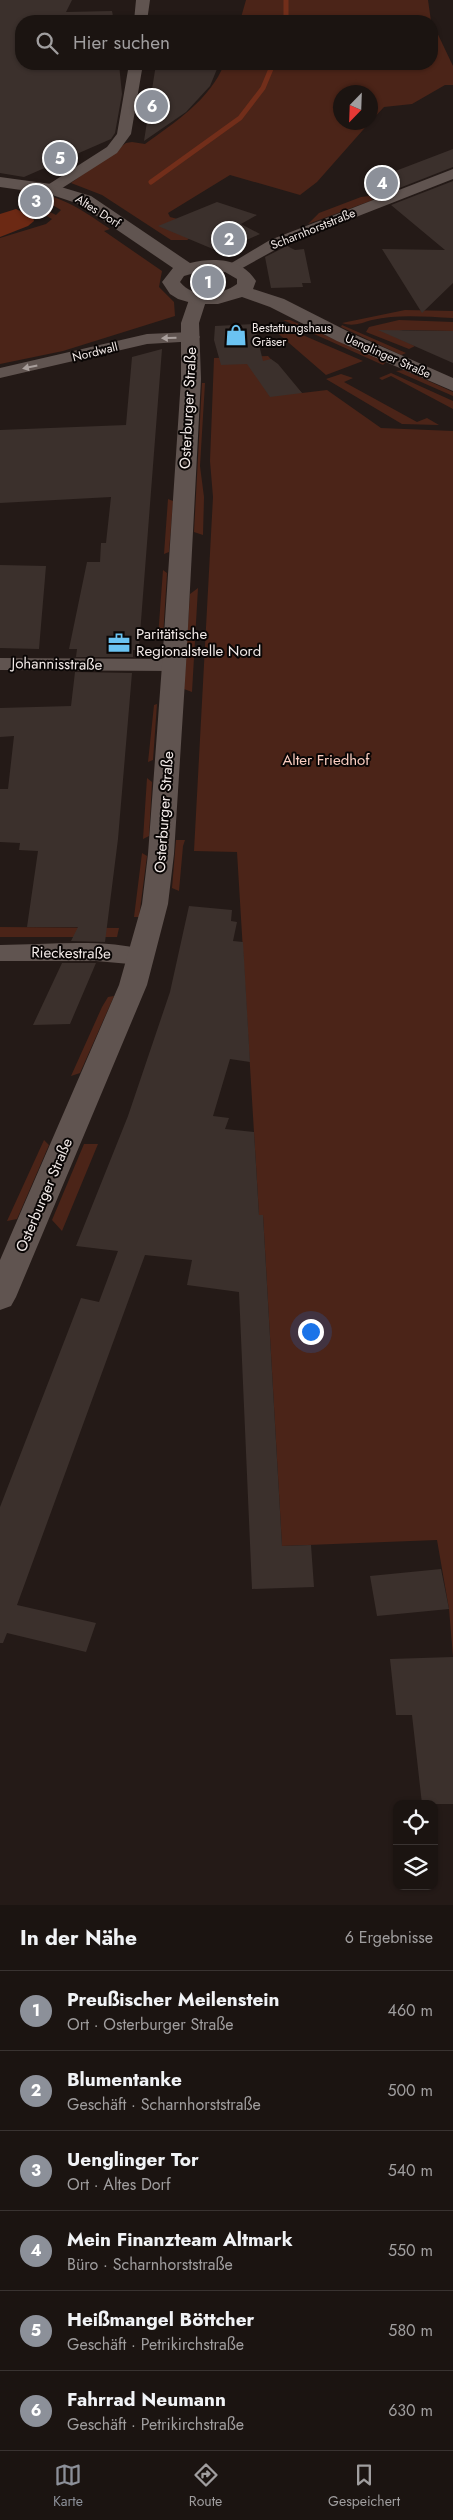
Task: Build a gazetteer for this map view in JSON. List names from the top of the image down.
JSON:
{
  "streets": {
    "street": [
      "Altes Dorf",
      "Scharnhorststraße",
      "Nordwall",
      "Uenglinger Straße",
      "Osterburger Straße",
      "Johannisstraße",
      "Rieckestraße"
    ]
  },
  "crossings": [
    ["Nordwall", "Osterburger Straße"],
    ["Osterburger Straße", "Johannisstraße"],
    ["Osterburger Straße", "Rieckestraße"]
  ],
  "one_way": ["Nordwall"],
  "parks": ["Alter Friedhof"],
  "places": {
    "shop": ["Bestattungshaus Gräser"],
    "office": ["Paritätische Regionalstelle Nord"]
  },
  "north": "bottom left",
  "page": {
    "search": "Hier suchen",
    "pins": [
      "6",
      "5",
      "4",
      "3",
      "2",
      "1"
    ],
    "heading": ["In der Nähe", "6 Ergebnisse"],
    "list": [
      {
        "mark": "1",
        "name": "Preußischer Meilenstein",
        "note": "Ort · Osterburger Straße",
        "value": "460 m"
      },
      {
        "mark": "2",
        "name": "Blumentanke",
        "note": "Geschäft · Scharnhorststraße",
        "value": "500 m"
      },
      {
        "mark": "3",
        "name": "Uenglinger Tor",
        "note": "Ort · Altes Dorf",
        "value": "540 m"
      },
      {
        "mark": "4",
        "name": "Mein Finanzteam Altmark",
        "note": "Büro · Scharnhorststraße",
        "value": "550 m"
      },
      {
        "mark": "5",
        "name": "Heißmangel Böttcher",
        "note": "Geschäft · Petrikirchstraße",
        "value": "580 m"
      },
      {
        "mark": "6",
        "name": "Fahrrad Neumann",
        "note": "Geschäft · Petrikirchstraße",
        "value": "630 m"
      }
    ],
    "nav": ["Karte", "Route", "Gespeichert"]
  }
}
